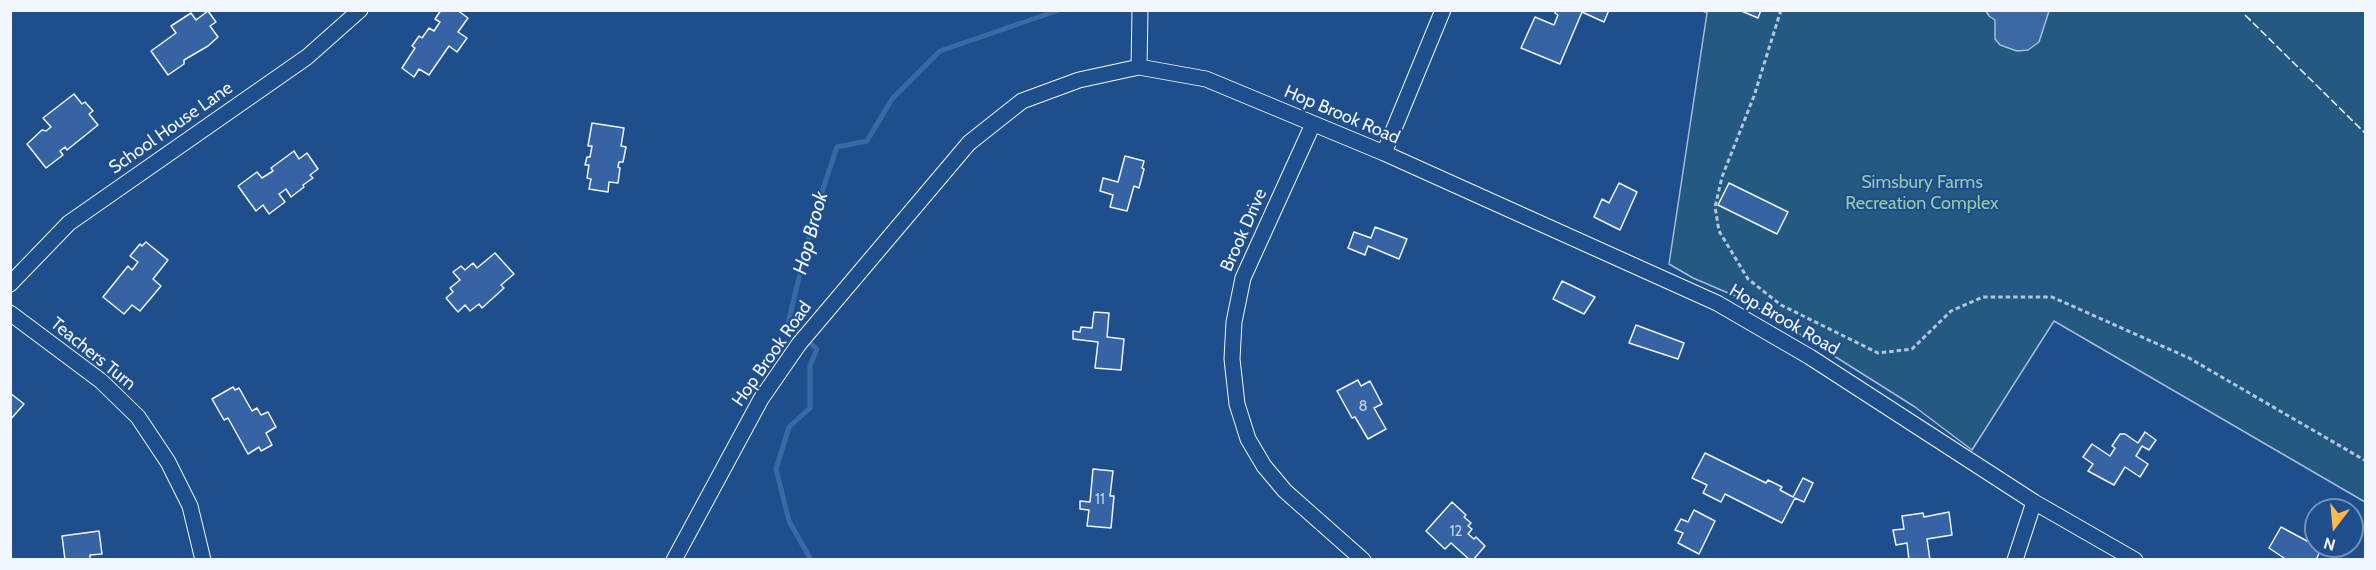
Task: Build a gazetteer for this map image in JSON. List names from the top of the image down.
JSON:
{
  "streets": {
    "street": [
      "Hop Brook Road",
      "School House Lane",
      "Brook Drive",
      "Teachers Turn"
    ]
  },
  "crossings": [
    ["Hop Brook Road", "Brook Drive"]
  ],
  "water": ["Hop Brook"],
  "parks": ["Simsbury Farms Recreation Complex"],
  "house_numbers": ["8", "11", "12"],
  "north": "bottom"
}
